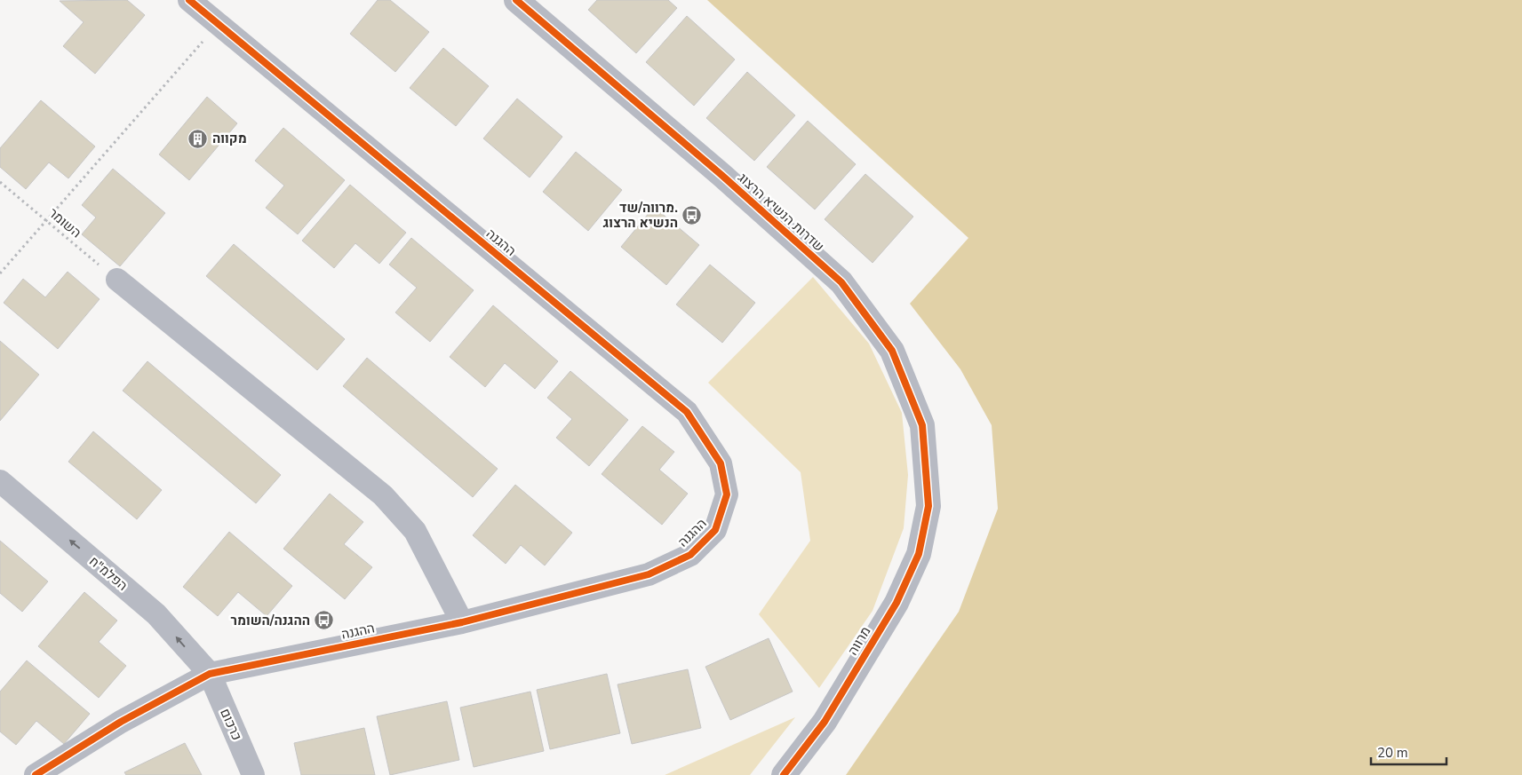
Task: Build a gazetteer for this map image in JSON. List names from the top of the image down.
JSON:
{
  "streets": {
    "street": [
      "שדרות הנשיא הרצוג",
      "ההגנה",
      "הפלמ\"ח",
      "מרווה",
      "כרכום"
    ],
    "path": ["השומר"]
  },
  "crossings": [
    ["שדרות הנשיא הרצוג", "מרווה"],
    ["ההגנה", "הפלמ\"ח"],
    ["ההגנה", "כרכום"],
    ["הפלמ\"ח", "כרכום"]
  ],
  "one_way": ["הפלמ\"ח"],
  "places": {
    "building": ["מקווה"],
    "bus stop": ["מרווה/שד. הנשיא הרצוג", "ההגנה/השומר"]
  },
  "scale_bar": "20 m"
}
